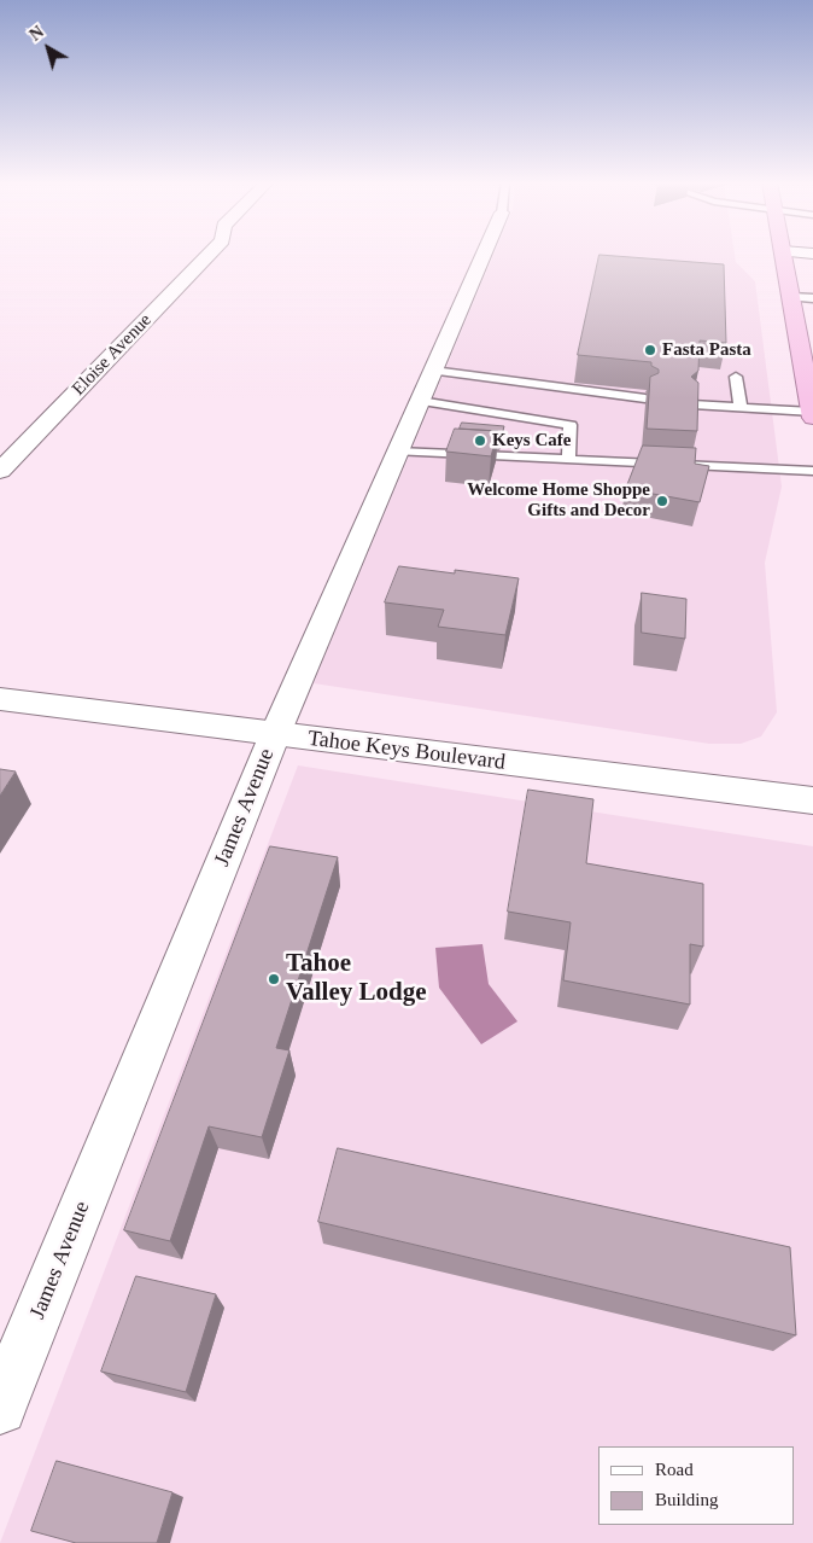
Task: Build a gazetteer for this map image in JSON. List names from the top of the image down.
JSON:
{
  "streets": {
    "street": ["Eloise Avenue", "Tahoe Keys Boulevard", "James Avenue"]
  },
  "crossings": [
    ["Tahoe Keys Boulevard", "James Avenue"]
  ],
  "places": [
    "Fasta Pasta",
    "Keys Cafe",
    "Welcome Home Shoppe Gifts and Decor",
    "Tahoe Valley Lodge"
  ],
  "legend": ["Road", "Building"],
  "north": "top left"
}
